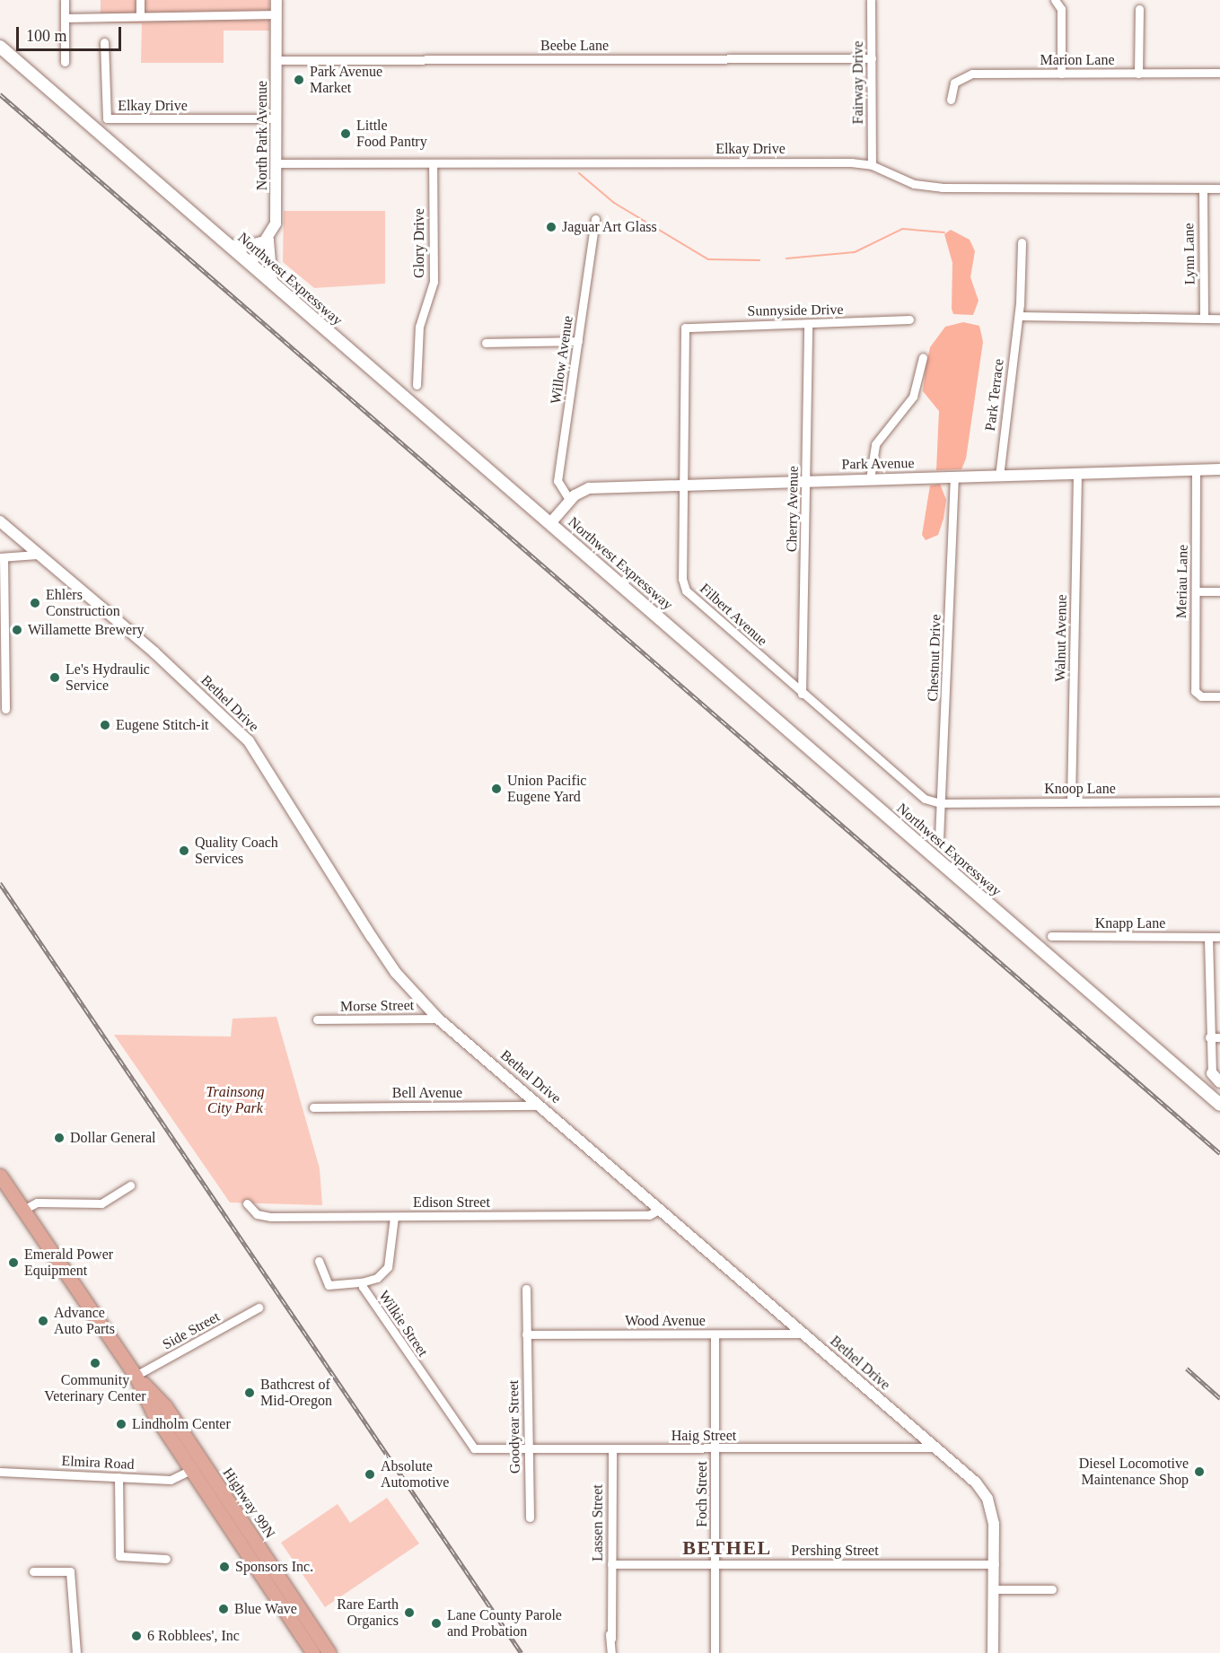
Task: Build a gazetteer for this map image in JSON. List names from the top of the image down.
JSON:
{
  "streets": {
    "main road": ["Northwest Expressway", "Highway 99N"],
    "street": [
      "Beebe Lane",
      "Marion Lane",
      "Fairway Drive",
      "Elkay Drive",
      "North Park Avenue",
      "Glory Drive",
      "Lynn Lane",
      "Sunnyside Drive",
      "Willow Avenue",
      "Park Terrace",
      "Park Avenue",
      "Cherry Avenue",
      "Meriau Lane",
      "Filbert Avenue",
      "Walnut Avenue",
      "Chestnut Drive",
      "Bethel Drive",
      "Knoop Lane",
      "Knapp Lane",
      "Morse Street",
      "Bell Avenue",
      "Edison Street",
      "Wood Avenue",
      "Wilkie Street",
      "Side Street",
      "Goodyear Street",
      "Haig Street",
      "Elmira Road",
      "Foch Street",
      "Lassen Street",
      "Pershing Street"
    ]
  },
  "crossings": [
    ["Beebe Lane", "Fairway Drive"],
    ["Beebe Lane", "North Park Avenue"],
    ["Fairway Drive", "Elkay Drive"],
    ["Elkay Drive", "North Park Avenue"],
    ["Elkay Drive", "Glory Drive"],
    ["Elkay Drive", "Lynn Lane"],
    ["North Park Avenue", "Northwest Expressway"],
    ["Northwest Expressway", "Park Avenue"],
    ["Sunnyside Drive", "Cherry Avenue"],
    ["Sunnyside Drive", "Filbert Avenue"],
    ["Willow Avenue", "Park Avenue"],
    ["Park Terrace", "Park Avenue"],
    ["Park Avenue", "Cherry Avenue"],
    ["Park Avenue", "Meriau Lane"],
    ["Park Avenue", "Filbert Avenue"],
    ["Park Avenue", "Walnut Avenue"],
    ["Park Avenue", "Chestnut Drive"],
    ["Cherry Avenue", "Filbert Avenue"],
    ["Filbert Avenue", "Chestnut Drive"],
    ["Filbert Avenue", "Knoop Lane"],
    ["Walnut Avenue", "Knoop Lane"],
    ["Chestnut Drive", "Knoop Lane"],
    ["Bethel Drive", "Morse Street"],
    ["Bethel Drive", "Bell Avenue"],
    ["Bethel Drive", "Edison Street"],
    ["Bethel Drive", "Wood Avenue"],
    ["Bethel Drive", "Haig Street"],
    ["Bethel Drive", "Pershing Street"],
    ["Edison Street", "Wilkie Street"],
    ["Wood Avenue", "Goodyear Street"],
    ["Wood Avenue", "Foch Street"],
    ["Wilkie Street", "Haig Street"],
    ["Side Street", "Highway 99N"],
    ["Goodyear Street", "Haig Street"],
    ["Haig Street", "Foch Street"],
    ["Haig Street", "Lassen Street"],
    ["Elmira Road", "Highway 99N"],
    ["Foch Street", "Pershing Street"],
    ["Lassen Street", "Pershing Street"]
  ],
  "districts": ["BETHEL"],
  "parks": ["Trainsong City Park"],
  "places": [
    "Park Avenue Market",
    "Little Food Pantry",
    "Jaguar Art Glass",
    "Ehlers Construction",
    "Willamette Brewery",
    "Le's Hydraulic Service",
    "Eugene Stitch-it",
    "Union Pacific Eugene Yard",
    "Quality Coach Services",
    "Dollar General",
    "Emerald Power Equipment",
    "Advance Auto Parts",
    "Community Veterinary Center",
    "Bathcrest of Mid-Oregon",
    "Lindholm Center",
    "Diesel Locomotive Maintenance Shop",
    "Absolute Automotive",
    "Sponsors Inc.",
    "Blue Wave",
    "Rare Earth Organics",
    "Lane County Parole and Probation",
    "6 Robblees', Inc"
  ],
  "scale_bar": "100 m"
}
